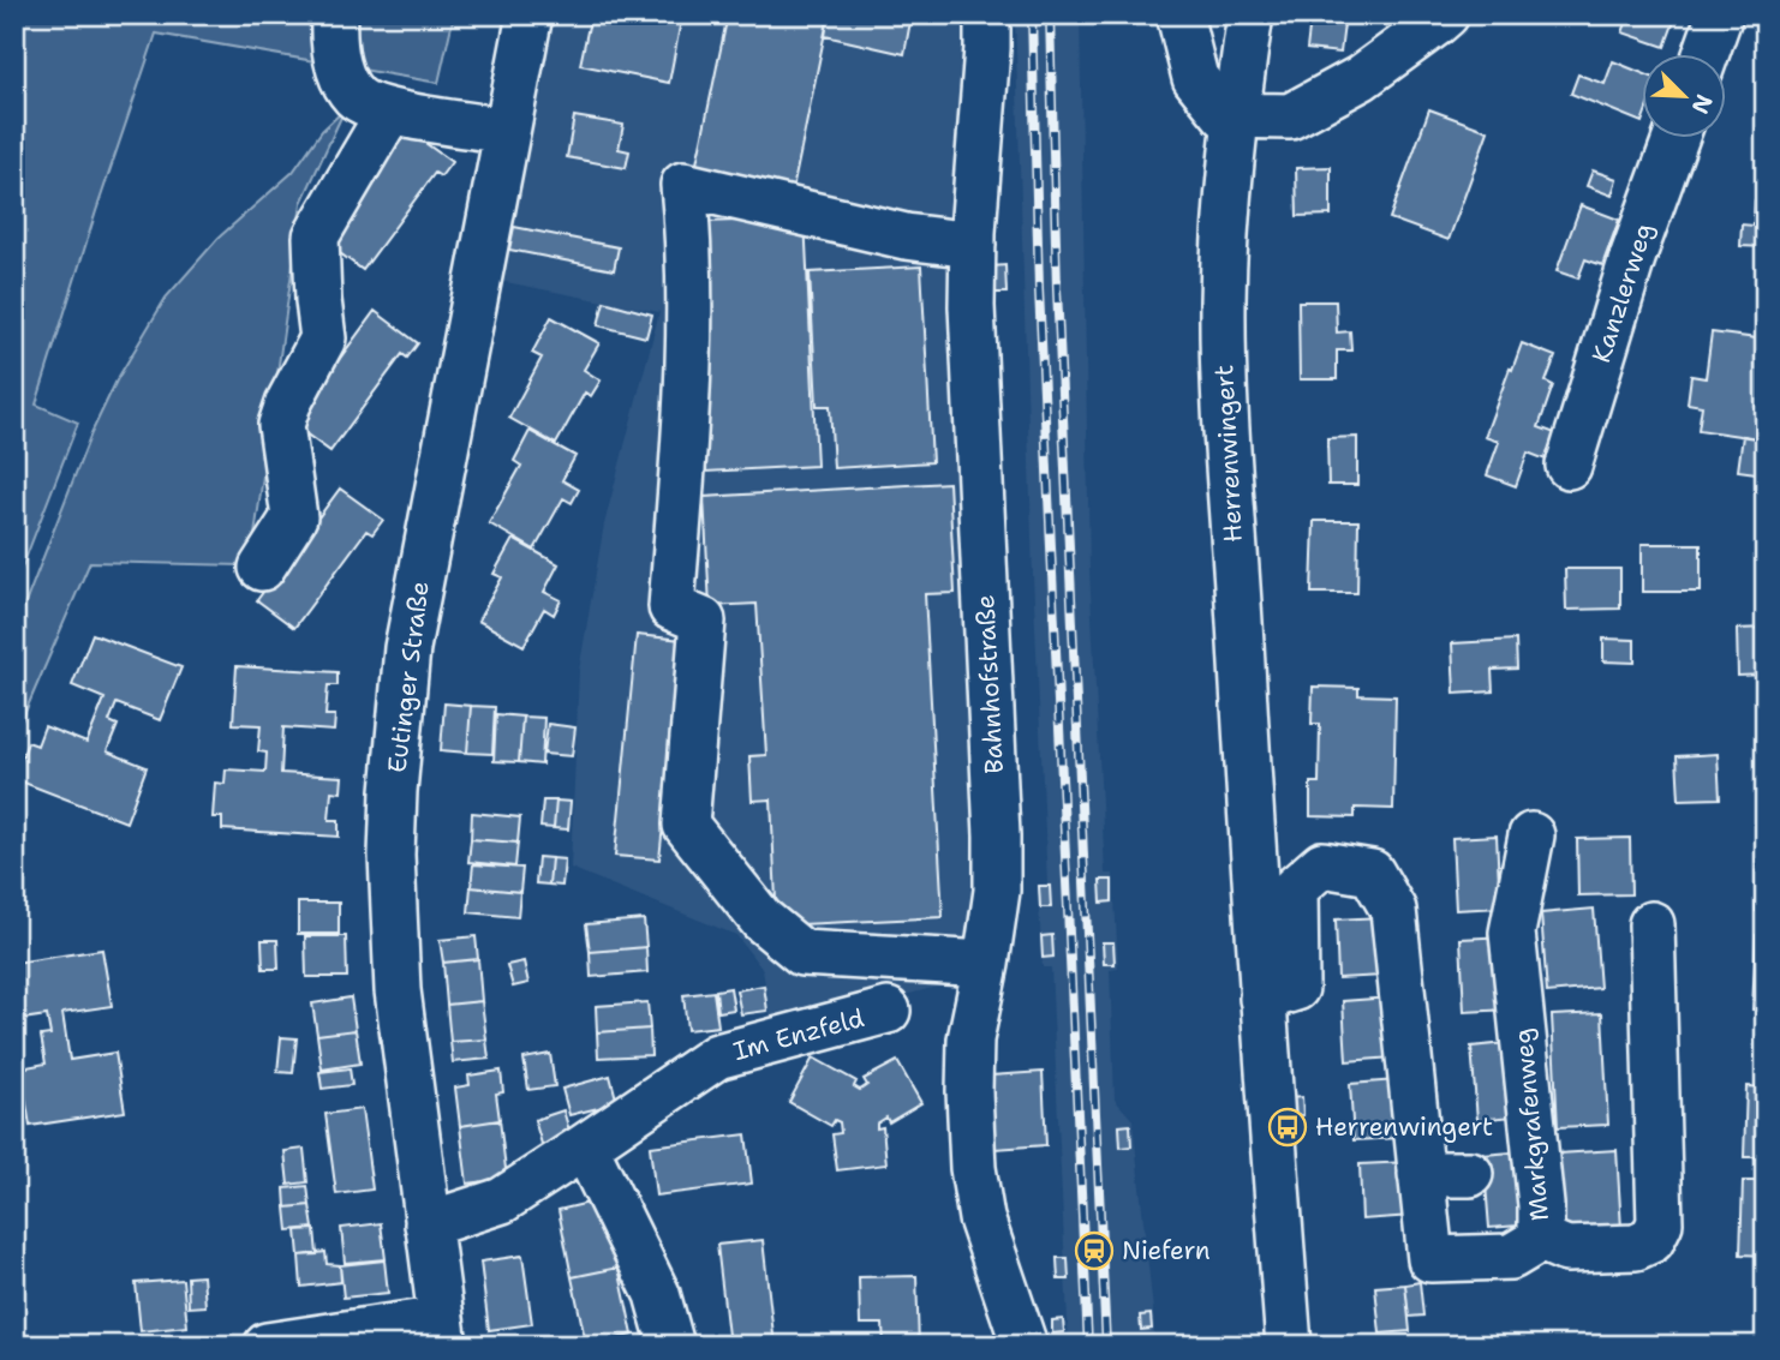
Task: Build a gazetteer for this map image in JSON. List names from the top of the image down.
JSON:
{
  "streets": {
    "street": [
      "Kanzlerweg",
      "Herrenwingert",
      "Eutinger Straße",
      "Bahnhofstraße",
      "Im Enzfeld",
      "Markgrafenweg"
    ]
  },
  "crossings": [
    ["Herrenwingert", "Markgrafenweg"],
    ["Eutinger Straße", "Im Enzfeld"]
  ],
  "places": {
    "bus stop": ["Herrenwingert"],
    "station": ["Niefern"]
  },
  "north": "bottom right"
}
